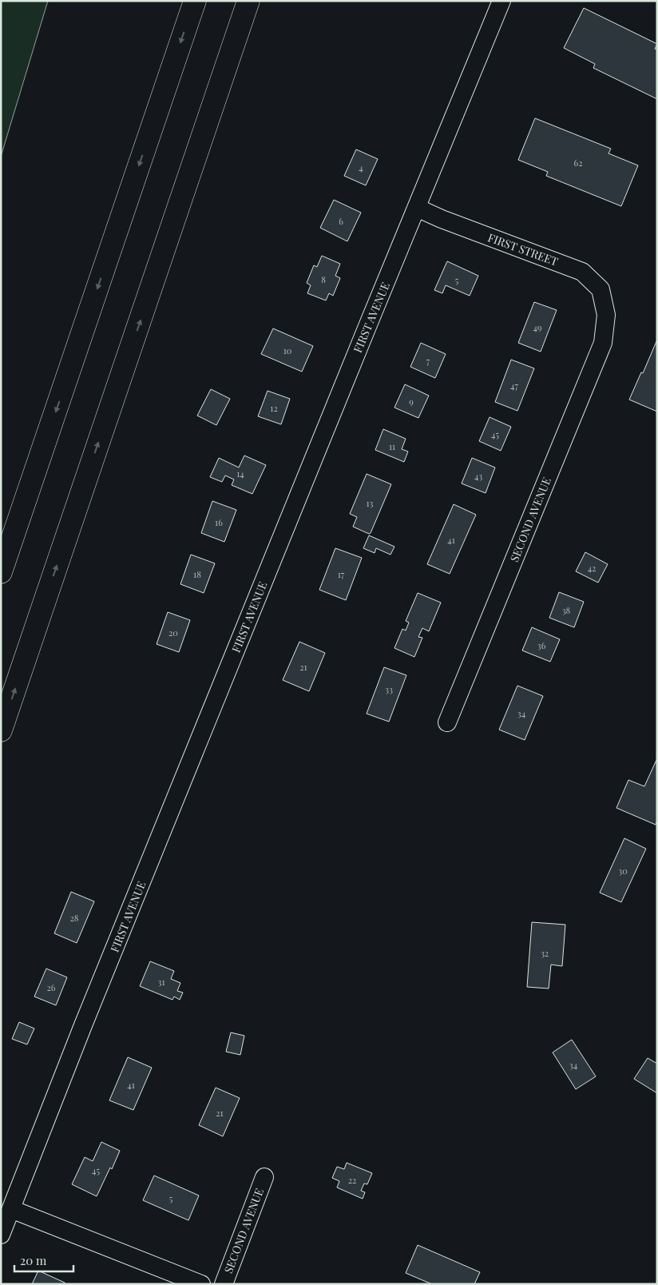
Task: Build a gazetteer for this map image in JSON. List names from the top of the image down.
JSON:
{
  "streets": {
    "street": ["FIRST STREET", "FIRST AVENUE", "SECOND AVENUE"]
  },
  "crossings": [
    ["FIRST STREET", "FIRST AVENUE"],
    ["FIRST STREET", "SECOND AVENUE"]
  ],
  "house_numbers": [
    "62",
    "4",
    "6",
    "8",
    "5",
    "49",
    "10",
    "7",
    "47",
    "9",
    "12",
    "45",
    "11",
    "14",
    "43",
    "13",
    "16",
    "41",
    "42",
    "18",
    "17",
    "38",
    "20",
    "36",
    "21",
    "33",
    "34",
    "30",
    "28",
    "32",
    "31",
    "26",
    "34",
    "41",
    "21",
    "45",
    "22",
    "5"
  ],
  "scale_bar": "20 m"
}
